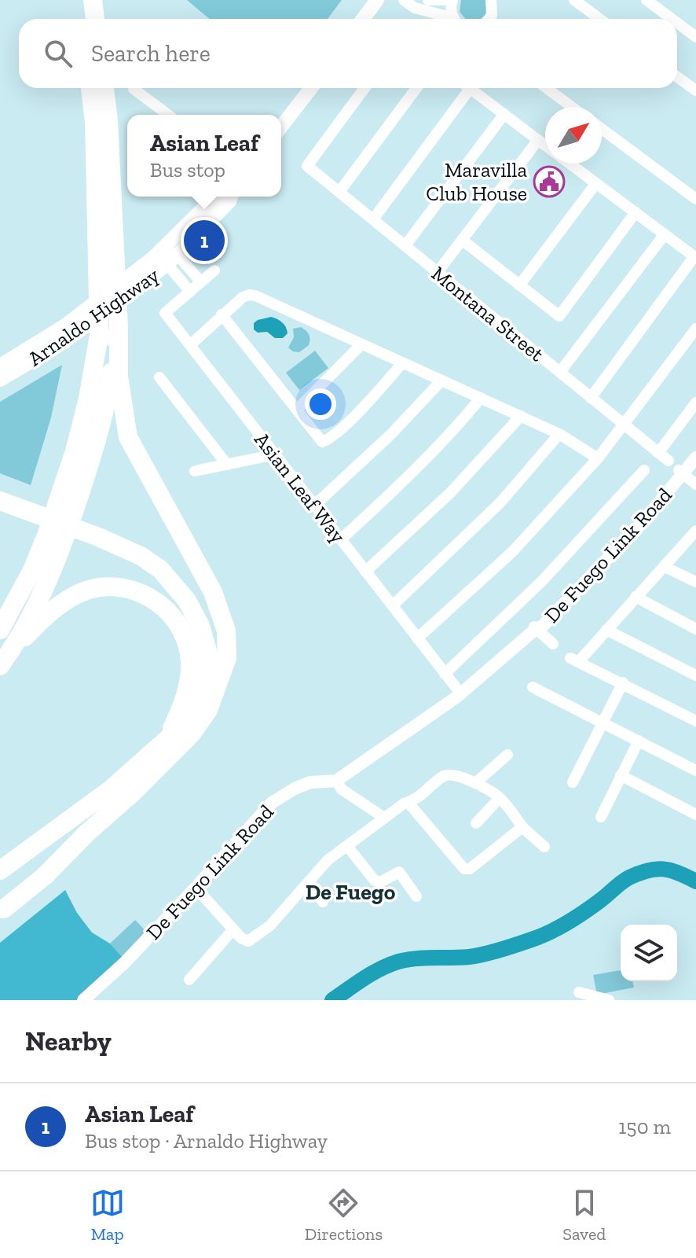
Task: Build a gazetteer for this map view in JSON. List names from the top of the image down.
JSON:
{
  "streets": {
    "main road": ["Arnaldo Highway"],
    "street": ["Montana Street", "Asian Leaf Way", "De Fuego Link Road"]
  },
  "districts": ["De Fuego"],
  "places": {
    "public building": ["Maravilla Club House"]
  },
  "north": "top right",
  "page": {
    "search": "Search here",
    "popup": ["Asian Leaf", "Bus stop"],
    "pins": "1",
    "heading": "Nearby",
    "list": [
      {
        "mark": "1",
        "name": "Asian Leaf",
        "note": "Bus stop · Arnaldo Highway",
        "value": "150 m"
      }
    ],
    "nav": ["Map", "Directions", "Saved"]
  }
}
